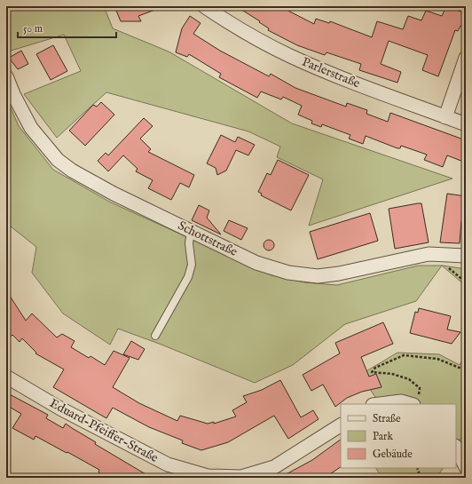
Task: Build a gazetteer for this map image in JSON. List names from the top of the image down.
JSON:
{
  "streets": {
    "street": ["Parlerstraße", "Schottstraße", "Eduard-Pfeiffer-Straße"]
  },
  "legend": ["Straße", "Park", "Gebäude"],
  "scale_bar": "50 m"
}
